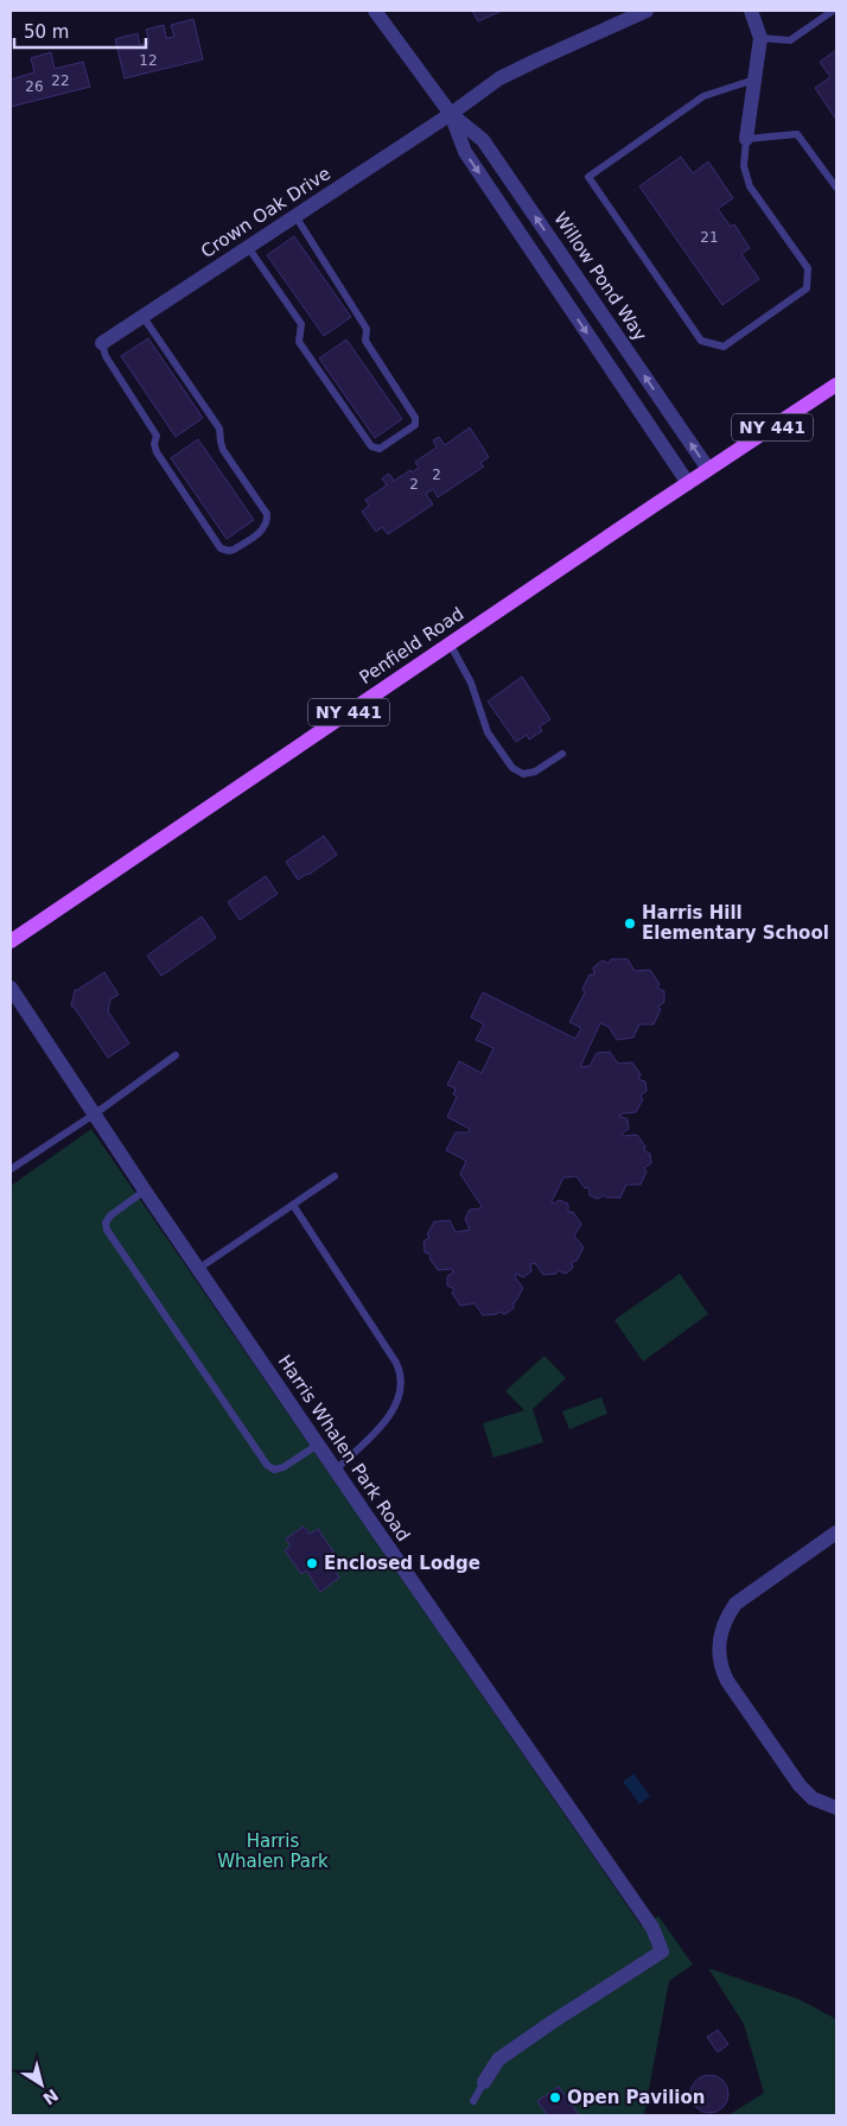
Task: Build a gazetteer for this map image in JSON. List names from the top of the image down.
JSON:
{
  "streets": {
    "main road": ["NY 441", "Penfield Road"],
    "street": ["Crown Oak Drive", "Willow Pond Way", "Harris Whalen Park Road"]
  },
  "crossings": [
    ["Crown Oak Drive", "Willow Pond Way"],
    ["Willow Pond Way", "Penfield Road"]
  ],
  "parks": ["Harris Whalen Park"],
  "places": ["Harris Hill Elementary School", "Enclosed Lodge", "Open Pavilion"],
  "house_numbers": [
    "12",
    "22",
    "26",
    "21",
    "2",
    "2"
  ],
  "scale_bar": "50 m",
  "north": "bottom right"
}
